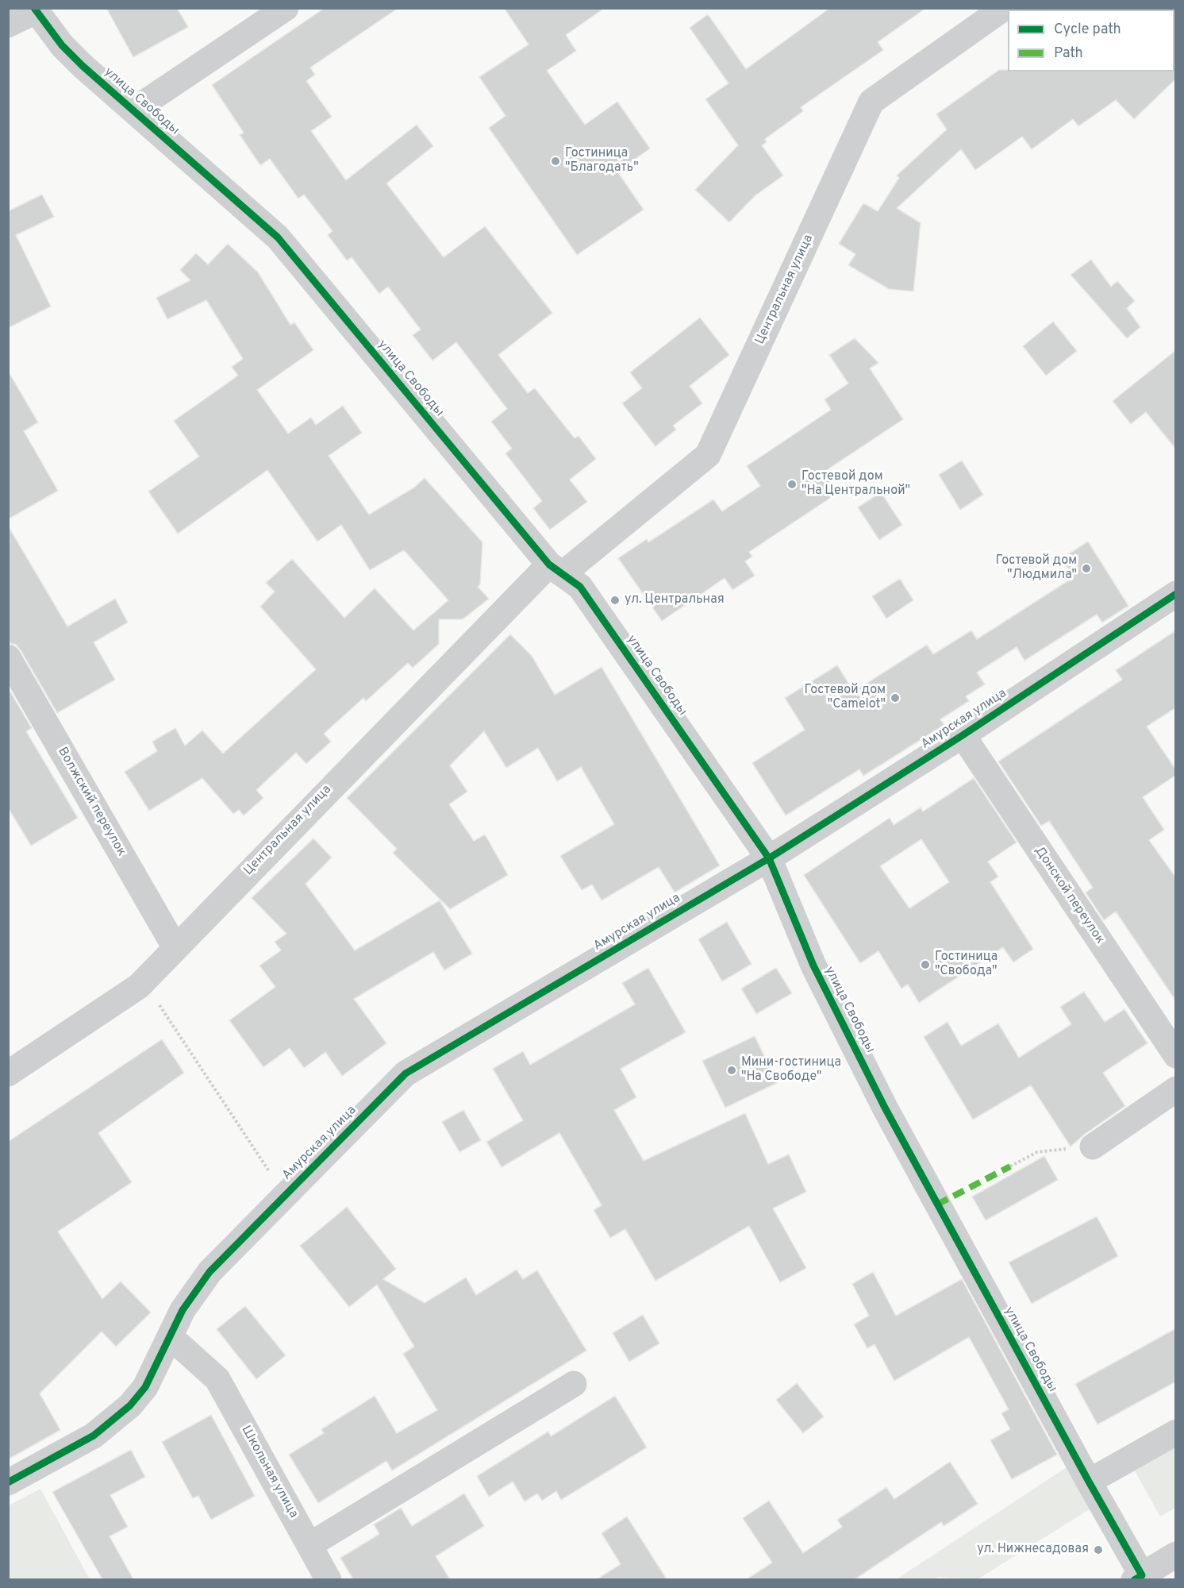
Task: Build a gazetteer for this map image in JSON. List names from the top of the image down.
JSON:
{
  "streets": {
    "street": [
      "улица Свободы",
      "Центральная улица",
      "Амурская улица",
      "Волжский переулок",
      "Донской переулок",
      "Школьная улица"
    ]
  },
  "crossings": [
    ["улица Свободы", "Центральная улица"],
    ["улица Свободы", "Амурская улица"],
    ["Центральная улица", "Волжский переулок"],
    ["Амурская улица", "Донской переулок"],
    ["Амурская улица", "Школьная улица"]
  ],
  "places": [
    "Гостиница \"Благодать\"",
    "Гостевой дом \"На Центральной\"",
    "Гостевой дом \"Людмила\"",
    "ул. Центральная",
    "Гостевой дом \"Camelot\"",
    "Гостиница \"Свобода\"",
    "Мини-гостиница \"На Свободе\"",
    "ул. Нижнесадовая"
  ],
  "legend": ["Cycle path", "Path"]
}
